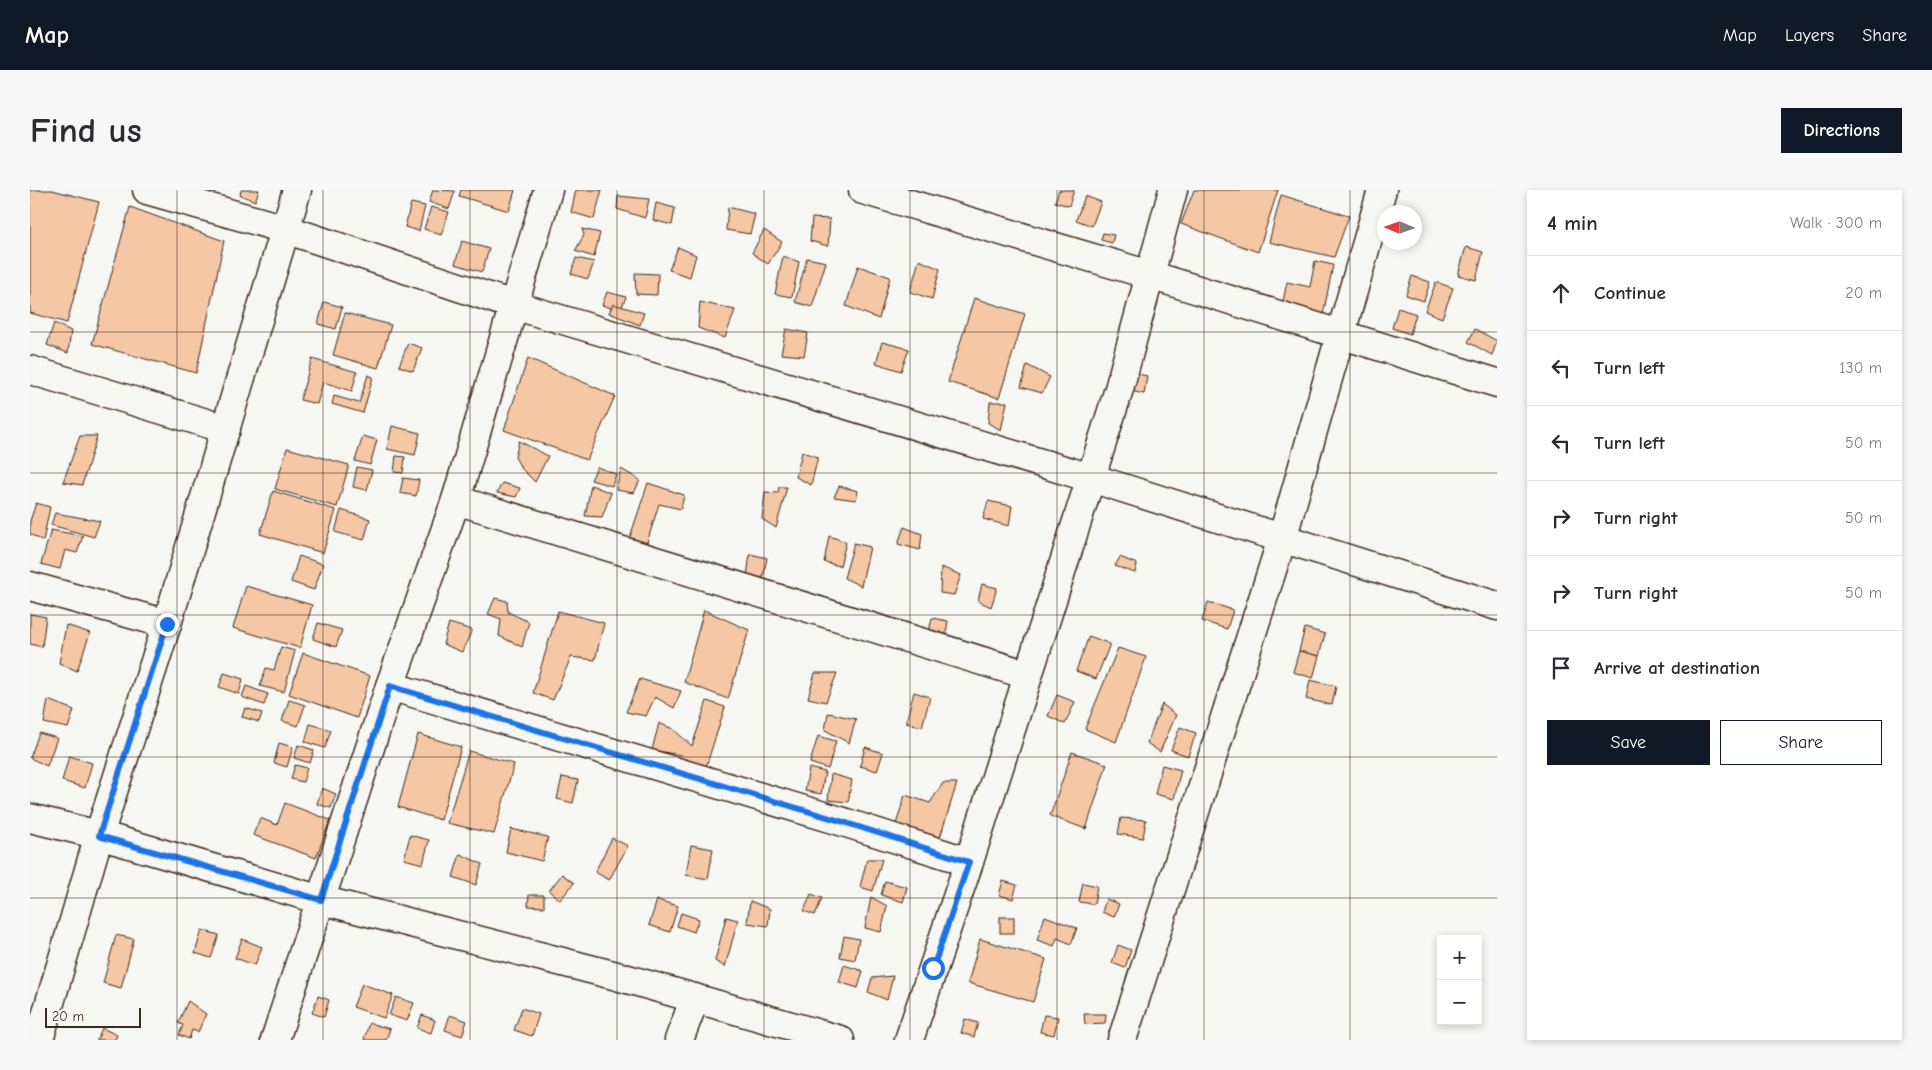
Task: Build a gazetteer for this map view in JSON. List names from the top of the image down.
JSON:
{
  "scale_bar": "20 m",
  "north": "left",
  "page": {
    "header": "Map",
    "nav": ["Map", "Layers", "Share"],
    "buttons": [
      "Directions",
      ["Save", "Share"]
    ],
    "title": "Find us",
    "heading": ["4 min", "Walk · 300 m"],
    "list": [
      ["Continue", "20 m"],
      ["Turn left", "130 m"],
      ["Turn left", "50 m"],
      ["Turn right", "50 m"],
      ["Turn right", "50 m"],
      "Arrive at destination"
    ],
    "map_buttons": ["+", "−"],
    "scale": "20 m"
  }
}
